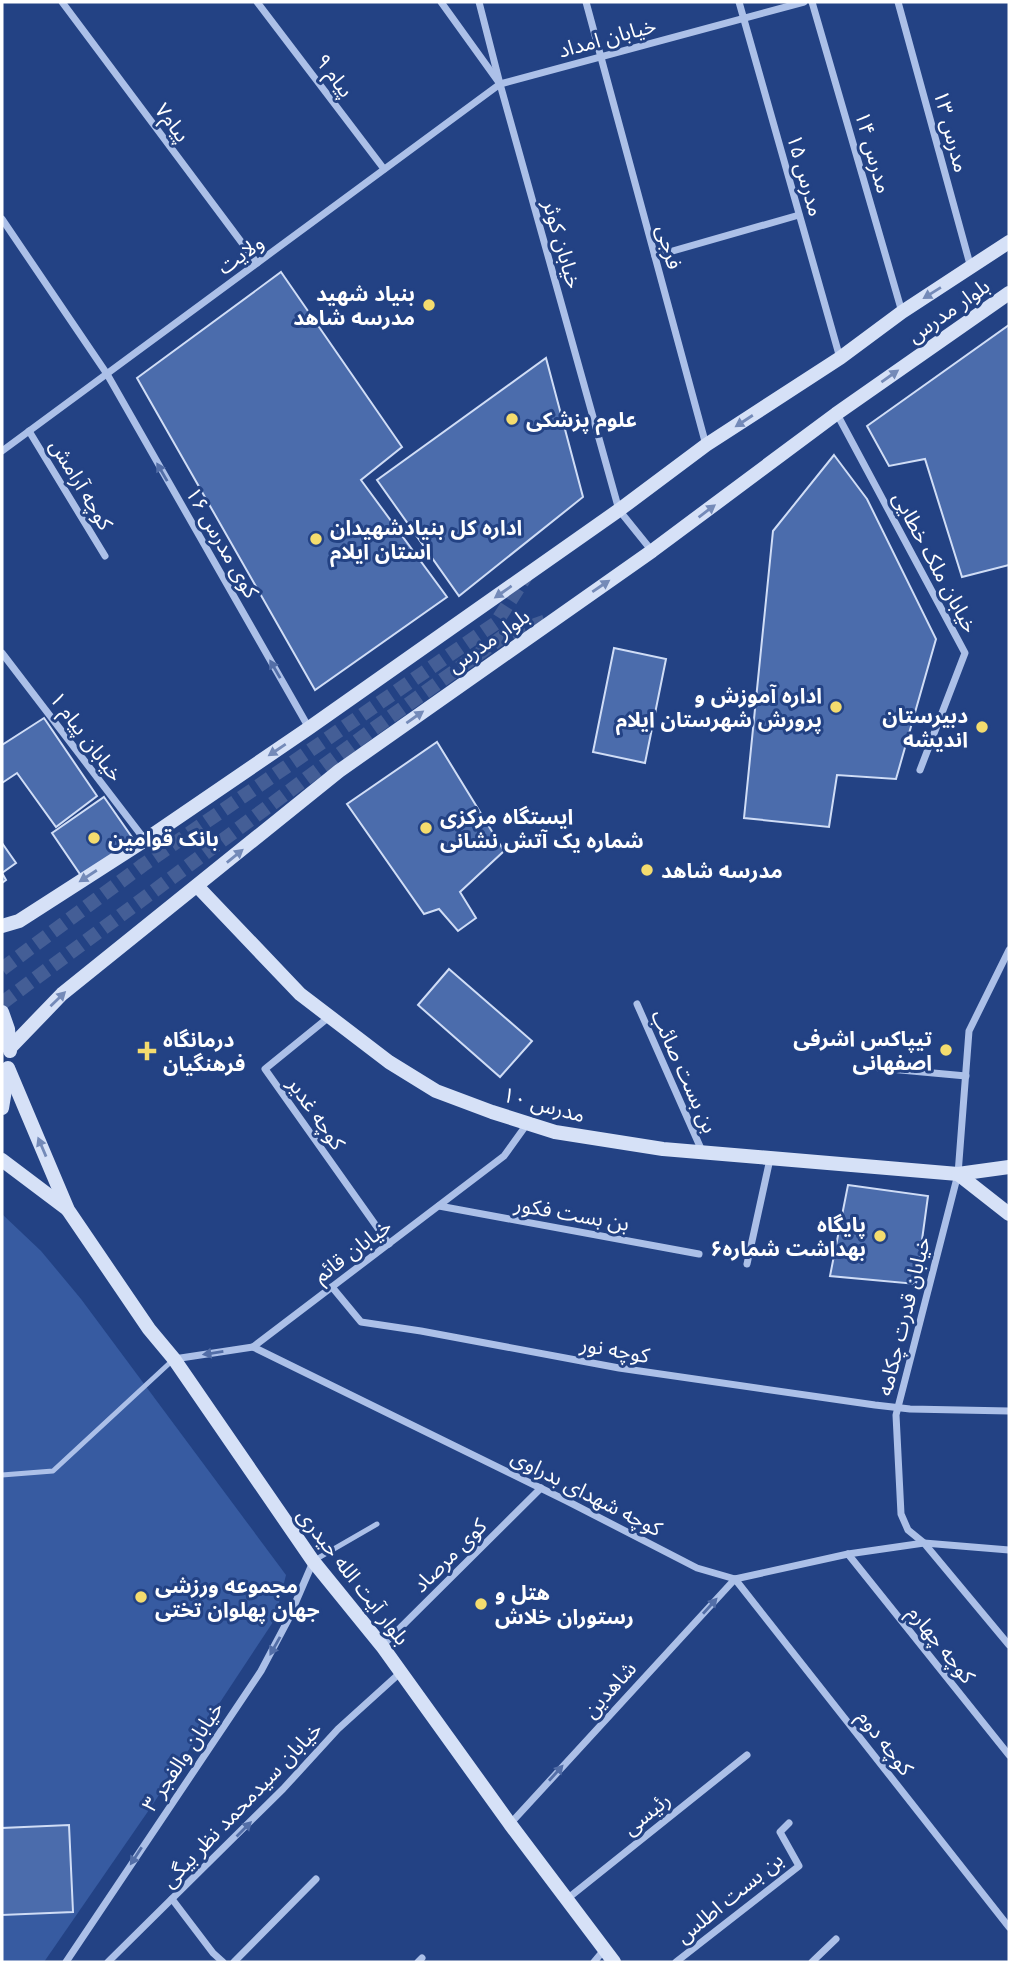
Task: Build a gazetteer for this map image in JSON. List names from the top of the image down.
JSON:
{
  "streets": {
    "main road": ["بلوار مدرس", "مدرس ۱۰", "بلوار آیت الله حیدری"],
    "street": [
      "خیابان امداد",
      "پیام ۹",
      "پیام۷",
      "مدرس ۱۳",
      "مدرس ۱۴",
      "مدرس ۱۵",
      "خیابان کوثر",
      "فرجی",
      "ولایت",
      "کوچه آرامش",
      "کوی مدرس ۱۶",
      "خیابان ملک خطایی",
      "خیابان پیام ۱",
      "بن بست صائب",
      "کوچه غدیر",
      "بن بست فکور",
      "خیابان قائم",
      "خیابان قدرت چکامه",
      "کوچه نور",
      "کوچه شهدای بدراوی",
      "کوی مرصاد",
      "کوچه چهارم",
      "شاهدین",
      "کوچه دوم",
      "خیابان والفجر ۳",
      "خیابان سیدمحمد نظر بیگی",
      "رئیسی",
      "بن بست اطلس"
    ]
  },
  "crossings": [
    ["خیابان امداد", "مدرس ۱۵"],
    ["خیابان امداد", "خیابان کوثر"],
    ["خیابان امداد", "فرجی"],
    ["خیابان امداد", "ولایت"],
    ["پیام ۹", "ولایت"],
    ["پیام۷", "ولایت"],
    ["مدرس ۱۳", "بلوار مدرس"],
    ["مدرس ۱۴", "بلوار مدرس"],
    ["مدرس ۱۵", "بلوار مدرس"],
    ["خیابان کوثر", "ولایت"],
    ["خیابان کوثر", "بلوار مدرس"],
    ["فرجی", "بلوار مدرس"],
    ["ولایت", "کوچه آرامش"],
    ["ولایت", "کوی مدرس ۱۶"],
    ["بلوار مدرس", "کوی مدرس ۱۶"],
    ["بلوار مدرس", "خیابان ملک خطایی"],
    ["بلوار مدرس", "خیابان پیام ۱"],
    ["بلوار مدرس", "مدرس ۱۰"],
    ["بن بست صائب", "مدرس ۱۰"],
    ["مدرس ۱۰", "کوچه غدیر"],
    ["مدرس ۱۰", "خیابان قائم"],
    ["مدرس ۱۰", "خیابان قدرت چکامه"],
    ["کوچه غدیر", "خیابان قائم"],
    ["بن بست فکور", "خیابان قائم"],
    ["خیابان قائم", "کوچه نور"],
    ["خیابان قائم", "کوچه شهدای بدراوی"],
    ["خیابان قائم", "بلوار آیت الله حیدری"],
    ["خیابان قدرت چکامه", "کوچه نور"],
    ["خیابان قدرت چکامه", "کوچه شهدای بدراوی"],
    ["کوچه شهدای بدراوی", "کوی مرصاد"],
    ["کوچه شهدای بدراوی", "کوچه چهارم"],
    ["کوچه شهدای بدراوی", "شاهدین"],
    ["کوچه شهدای بدراوی", "کوچه دوم"],
    ["کوی مرصاد", "بلوار آیت الله حیدری"],
    ["بلوار آیت الله حیدری", "شاهدین"],
    ["بلوار آیت الله حیدری", "خیابان والفجر ۳"],
    ["بلوار آیت الله حیدری", "خیابان سیدمحمد نظر بیگی"],
    ["بلوار آیت الله حیدری", "رئیسی"],
    ["شاهدین", "کوچه دوم"]
  ],
  "one_way": [
    "کوی مدرس ۱۶",
    "شاهدین",
    "خیابان والفجر ۳",
    "خیابان سیدمحمد نظر بیگی"
  ],
  "places": {
    "other": [
      "بنیاد شهید مدرسه شاهد",
      "علوم پزشکی",
      "اداره کل بنیادشهیدان استان ایلام",
      "اداره آموزش و پرورش شهرستان ایلام",
      "دبیرستان اندیشه",
      "ایستگاه مرکزی شماره یک آتش نشانی",
      "بانک قوامین",
      "مدرسه شاهد",
      "تیپاکس اشرفی اصفهانی",
      "پایگاه بهداشت شماره۶",
      "مجموعه ورزشی جهان پهلوان تختی",
      "هتل و رستوران خلاش"
    ],
    "health": ["درمانگاه فرهنگیان"]
  }
}
